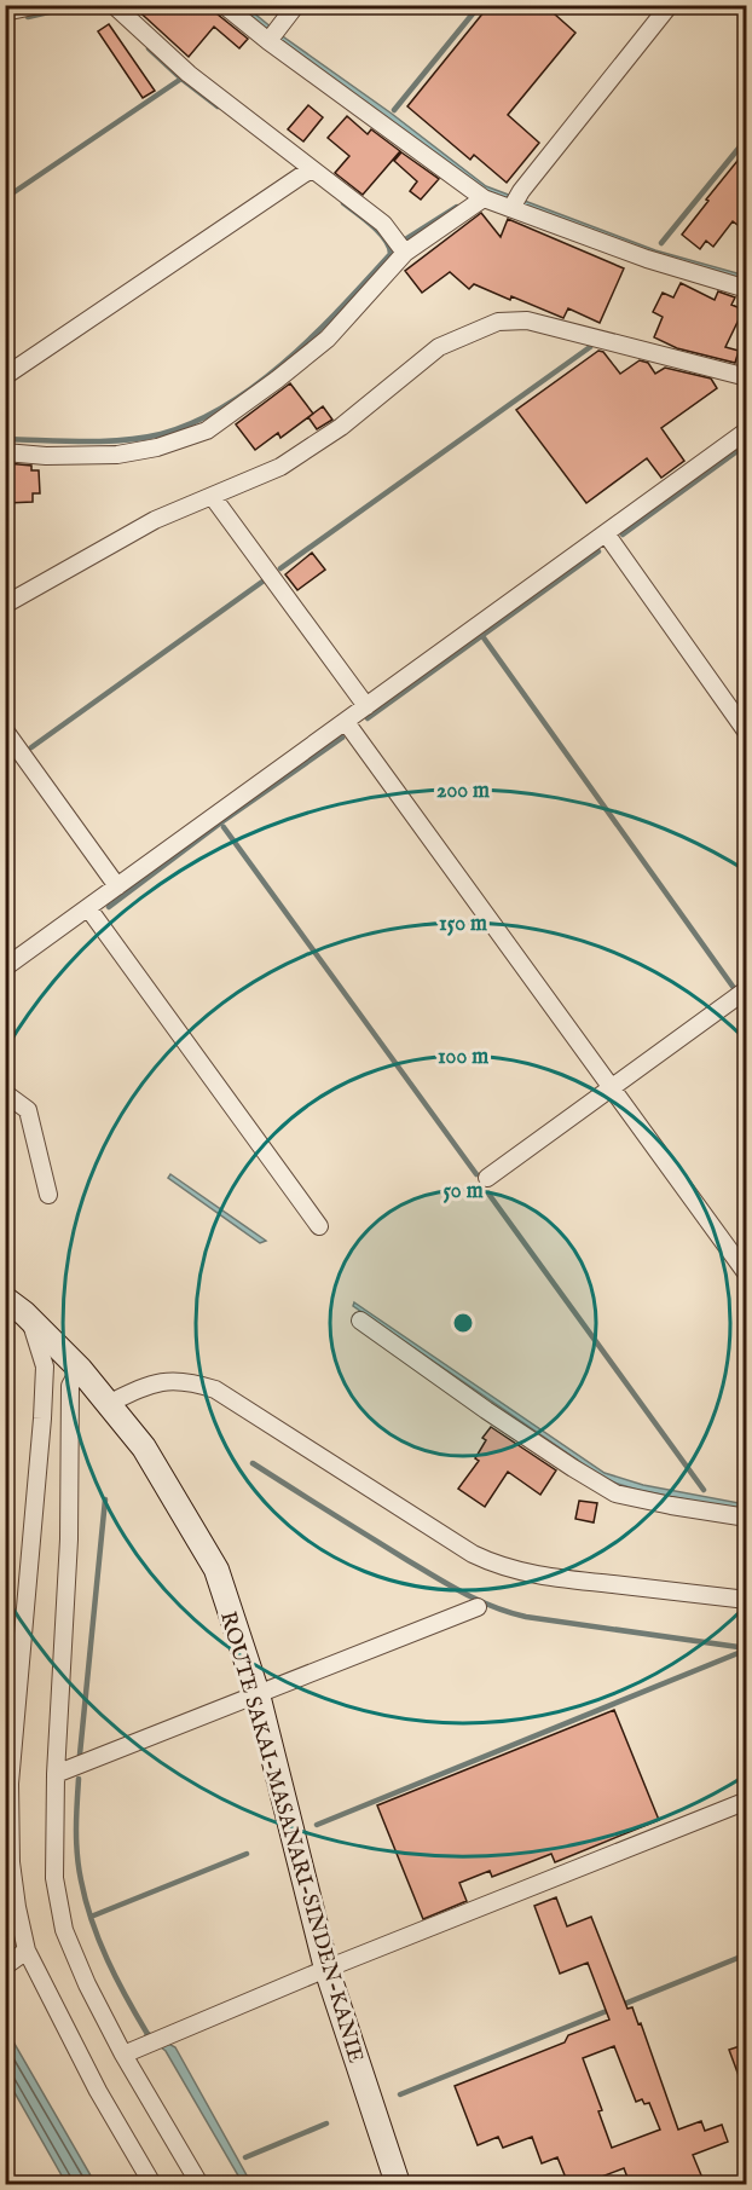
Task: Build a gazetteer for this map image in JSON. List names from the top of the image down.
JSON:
{
  "streets": {
    "main road": ["ROUTE SAKAI-MASANARI-SINDEN-KANIE"]
  },
  "rings": [
    "200 m",
    "150 m",
    "100 m",
    "50 m"
  ]
}
